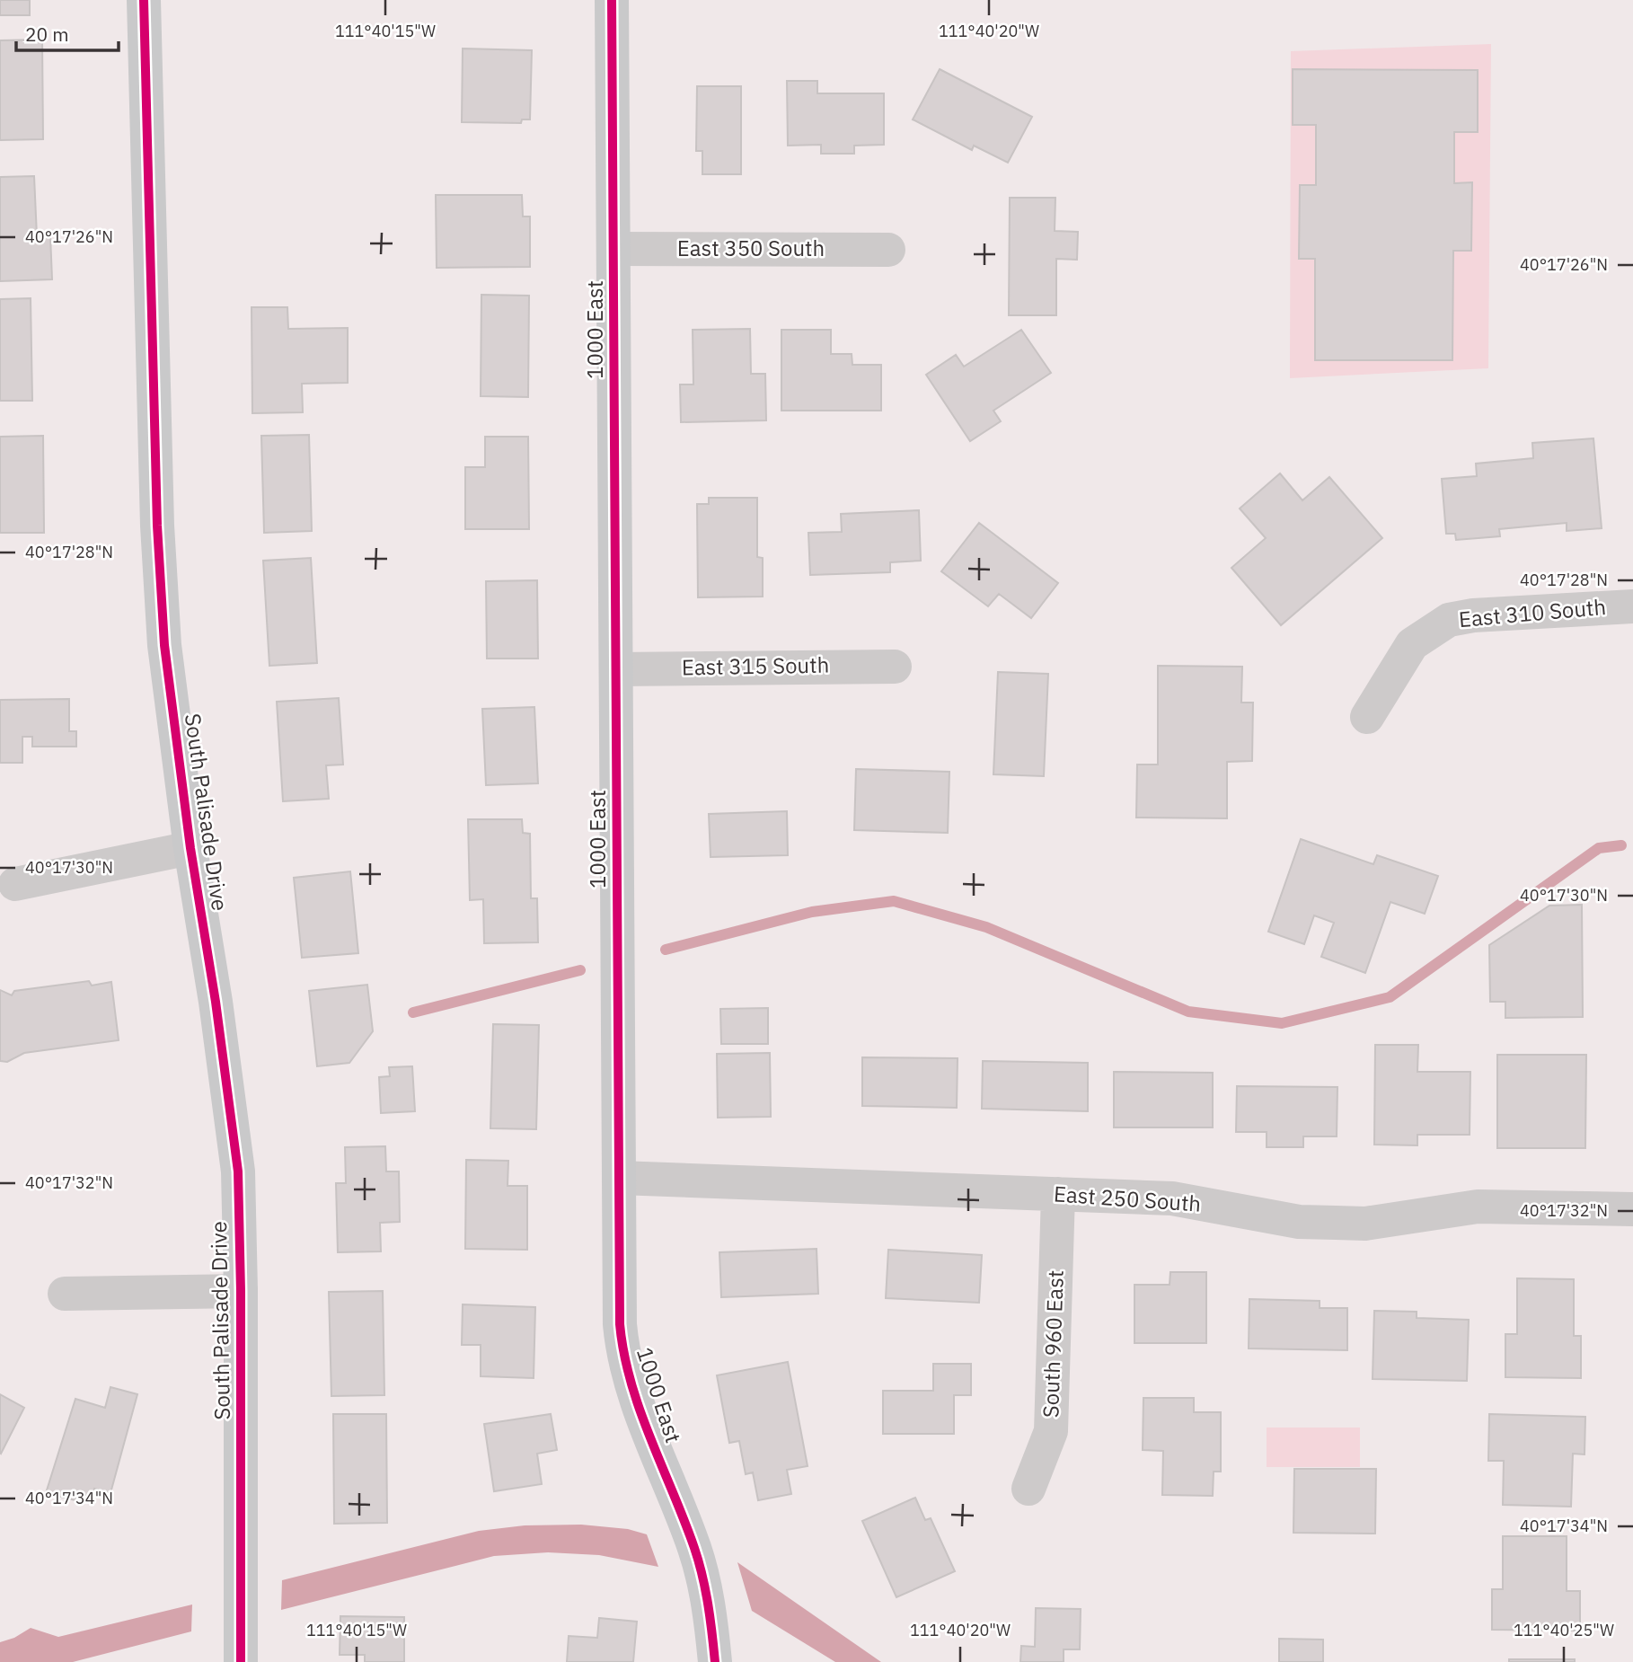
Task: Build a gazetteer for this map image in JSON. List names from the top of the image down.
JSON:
{
  "streets": {
    "street": [
      "East 350 South",
      "1000 East",
      "East 310 South",
      "East 315 South",
      "South Palisade Drive",
      "East 250 South",
      "South 960 East"
    ]
  },
  "crossings": [
    ["East 350 South", "1000 East"],
    ["1000 East", "East 315 South"],
    ["1000 East", "East 250 South"],
    ["East 250 South", "South 960 East"]
  ],
  "scale_bar": "20 m",
  "coordinates": [
    "111°40'15\"W",
    "111°40'20\"W",
    "40°17'26\"N",
    "40°17'28\"N",
    "40°17'30\"N",
    "40°17'32\"N",
    "40°17'34\"N",
    "111°40'25\"W"
  ]
}
